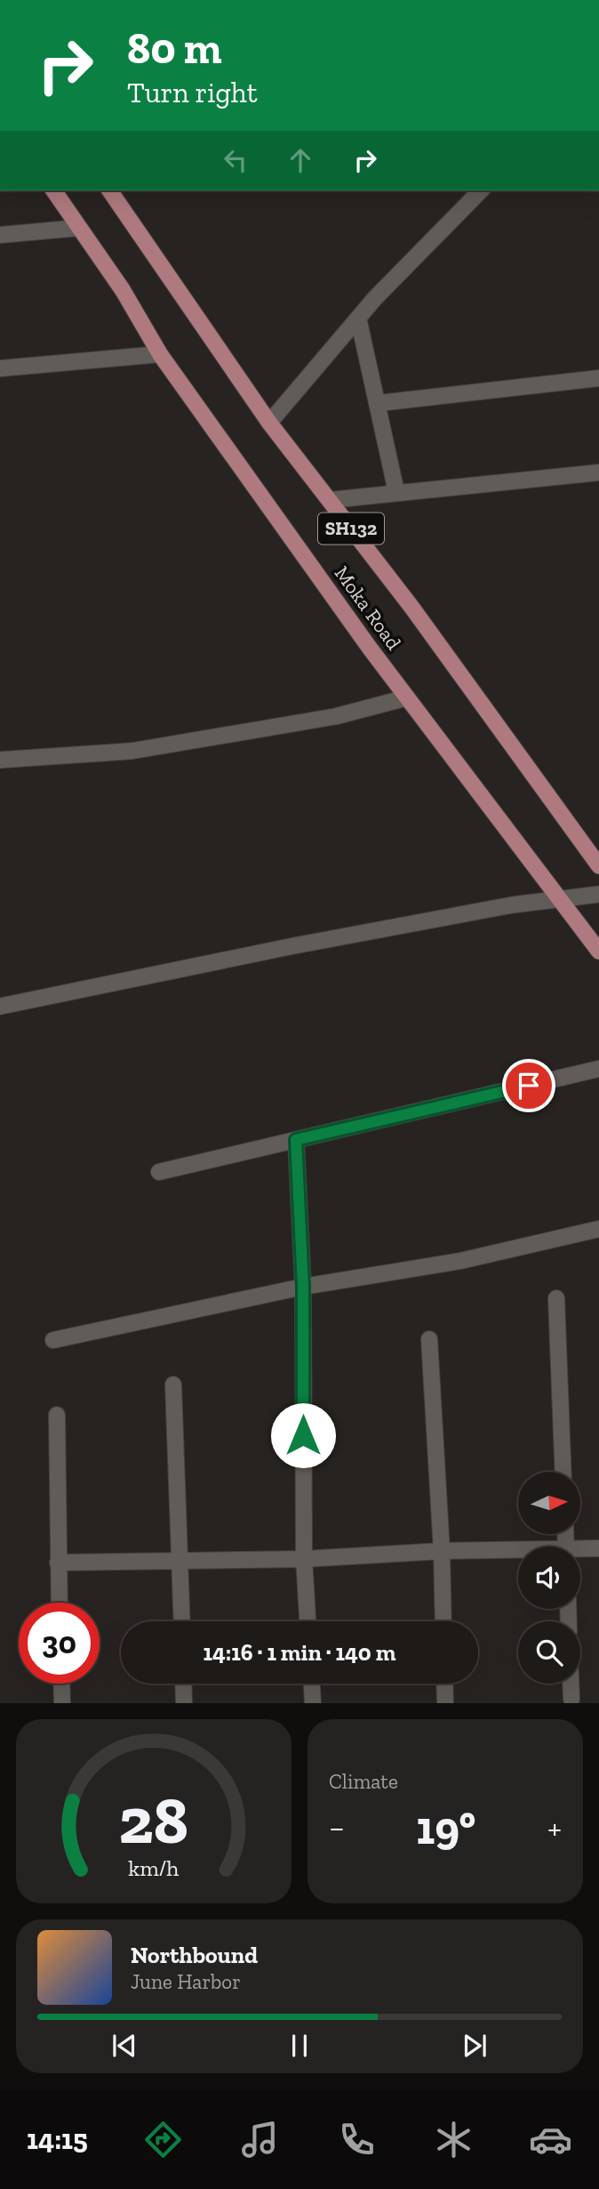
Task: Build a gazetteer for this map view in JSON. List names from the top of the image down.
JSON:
{
  "streets": {
    "main road": ["SH132", "Moka Road"]
  },
  "north": "right",
  "page": {
    "turn": ["80 m", "Turn right"],
    "limit": "30",
    "trip": "14:16 · 1 min · 140 m",
    "tile": "Climate",
    "heat": ["−", "19°", "+"],
    "song": ["Northbound", "June Harbor"],
    "tabs": "14:15",
    "gauge": ["28", "km/h"]
  }
}
